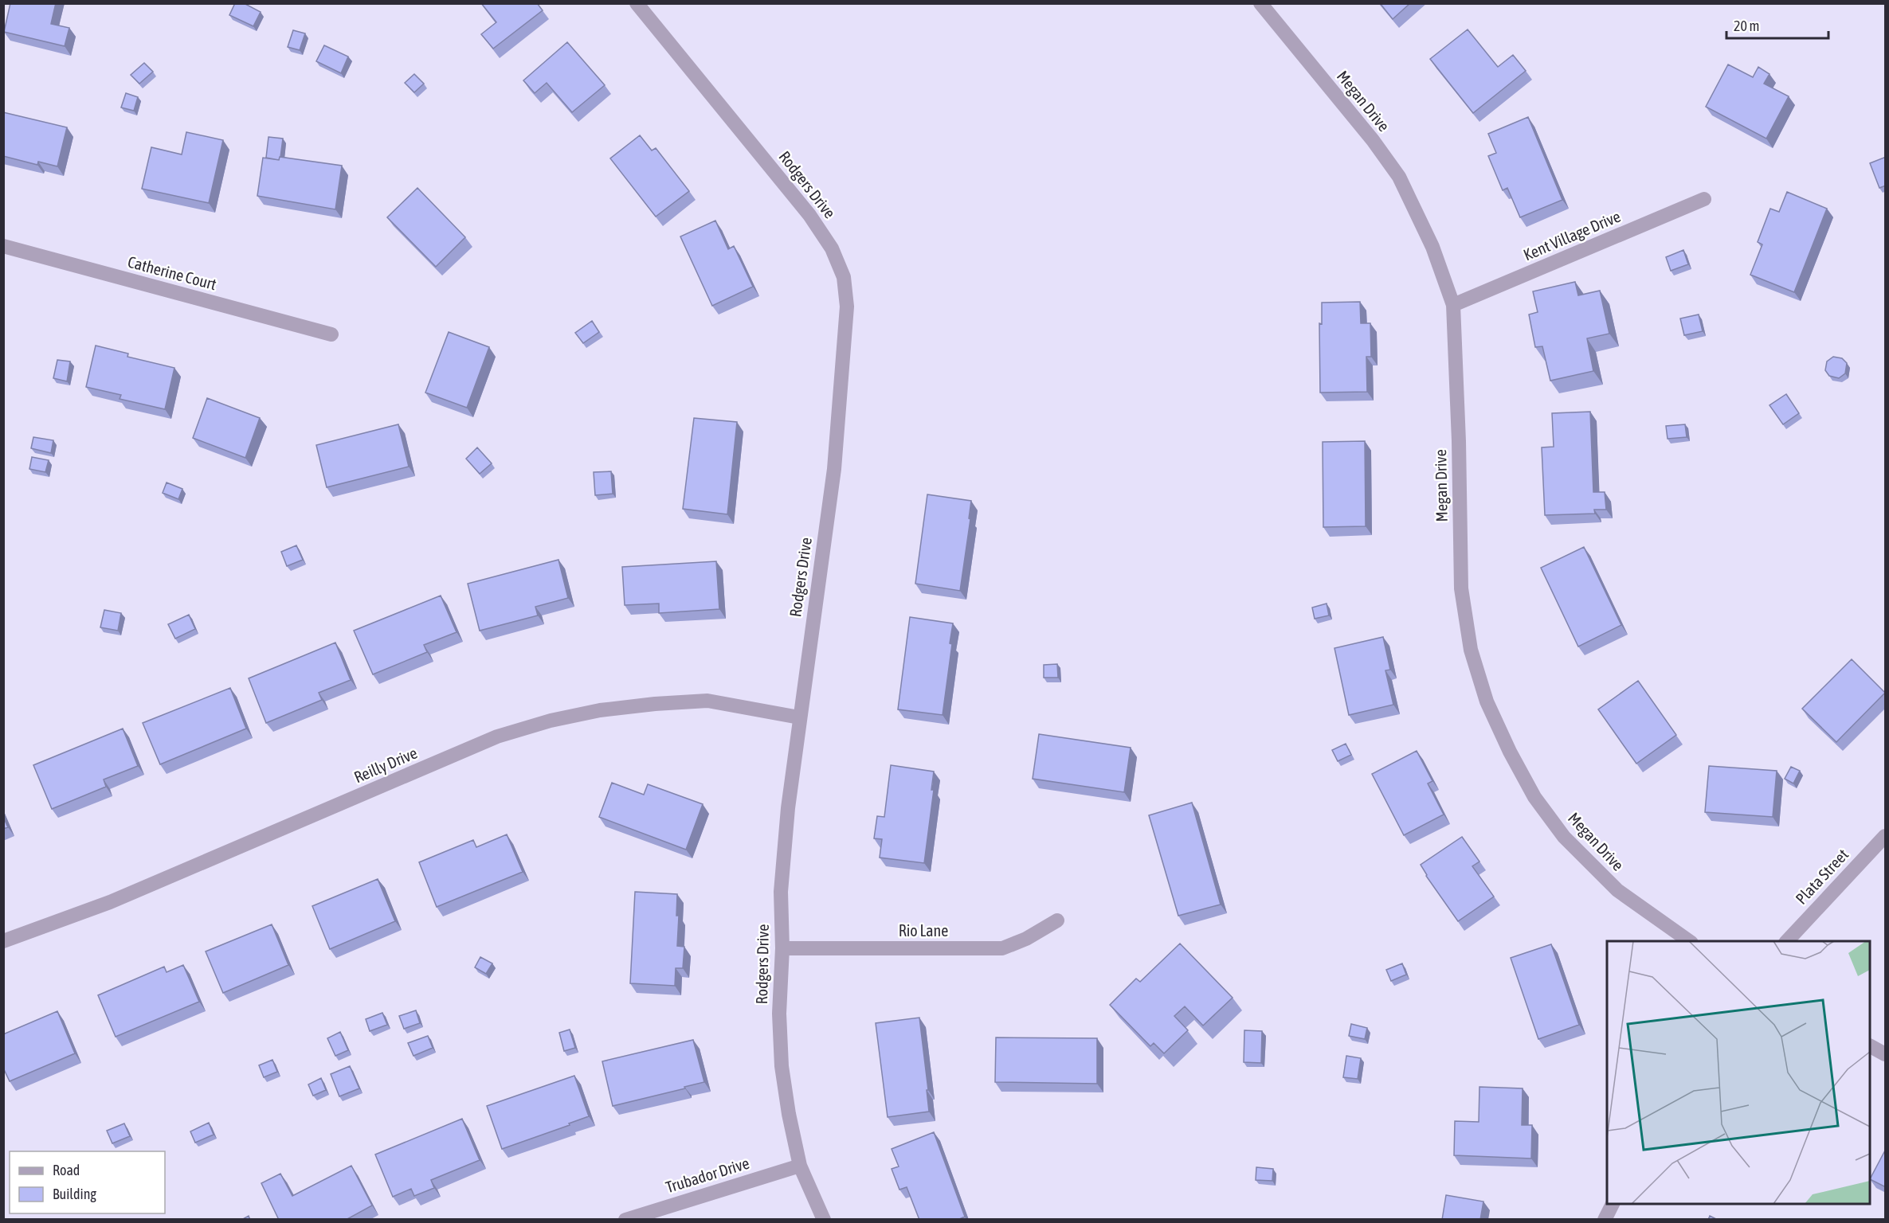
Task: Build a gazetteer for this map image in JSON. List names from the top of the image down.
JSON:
{
  "streets": {
    "street": [
      "Megan Drive",
      "Rodgers Drive",
      "Kent Village Drive",
      "Catherine Court",
      "Reilly Drive",
      "Plata Street",
      "Rio Lane",
      "Trubador Drive"
    ]
  },
  "crossings": [
    ["Megan Drive", "Kent Village Drive"],
    ["Rodgers Drive", "Reilly Drive"],
    ["Rodgers Drive", "Rio Lane"],
    ["Rodgers Drive", "Trubador Drive"]
  ],
  "legend": ["Road", "Building"],
  "scale_bar": "20 m"
}
